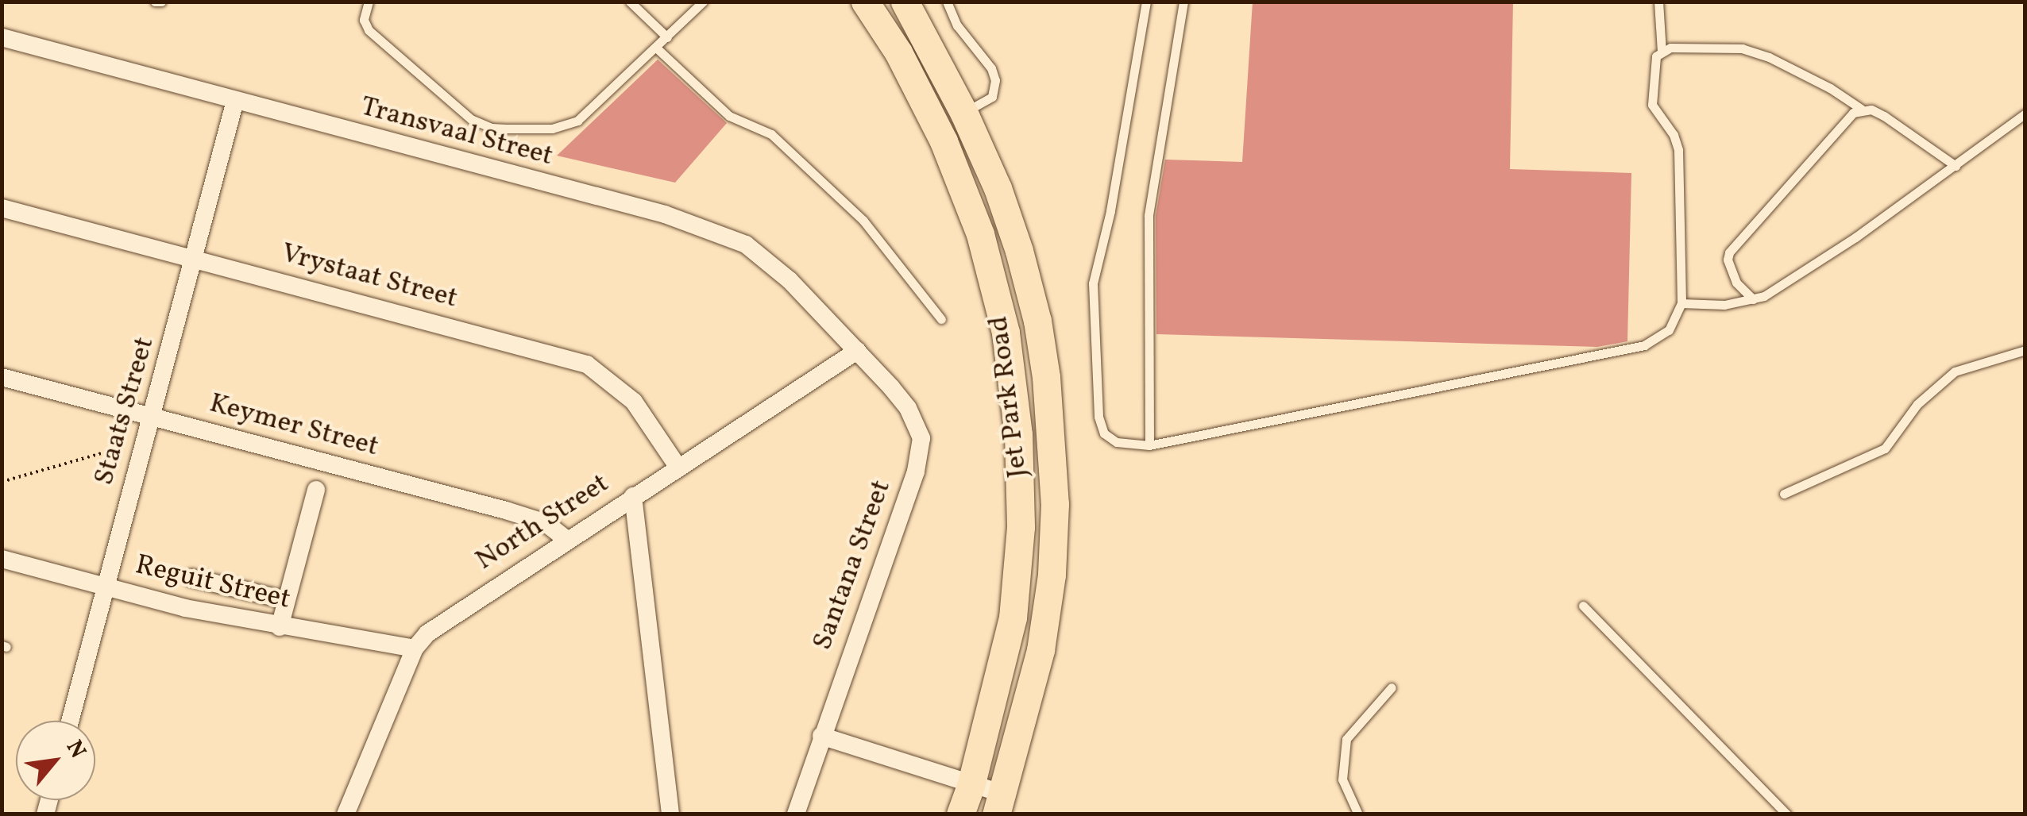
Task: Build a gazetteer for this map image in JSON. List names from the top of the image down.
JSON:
{
  "streets": {
    "main road": ["Jet Park Road"],
    "street": [
      "Transvaal Street",
      "Vrystaat Street",
      "Staats Street",
      "Keymer Street",
      "North Street",
      "Santana Street",
      "Reguit Street"
    ]
  },
  "crossings": [
    ["Transvaal Street", "Staats Street"],
    ["Transvaal Street", "North Street"],
    ["Transvaal Street", "Santana Street"],
    ["Vrystaat Street", "Staats Street"],
    ["Vrystaat Street", "North Street"],
    ["Staats Street", "Keymer Street"],
    ["Staats Street", "Reguit Street"],
    ["Keymer Street", "North Street"],
    ["North Street", "Santana Street"],
    ["North Street", "Reguit Street"]
  ],
  "north": "top right"
}
